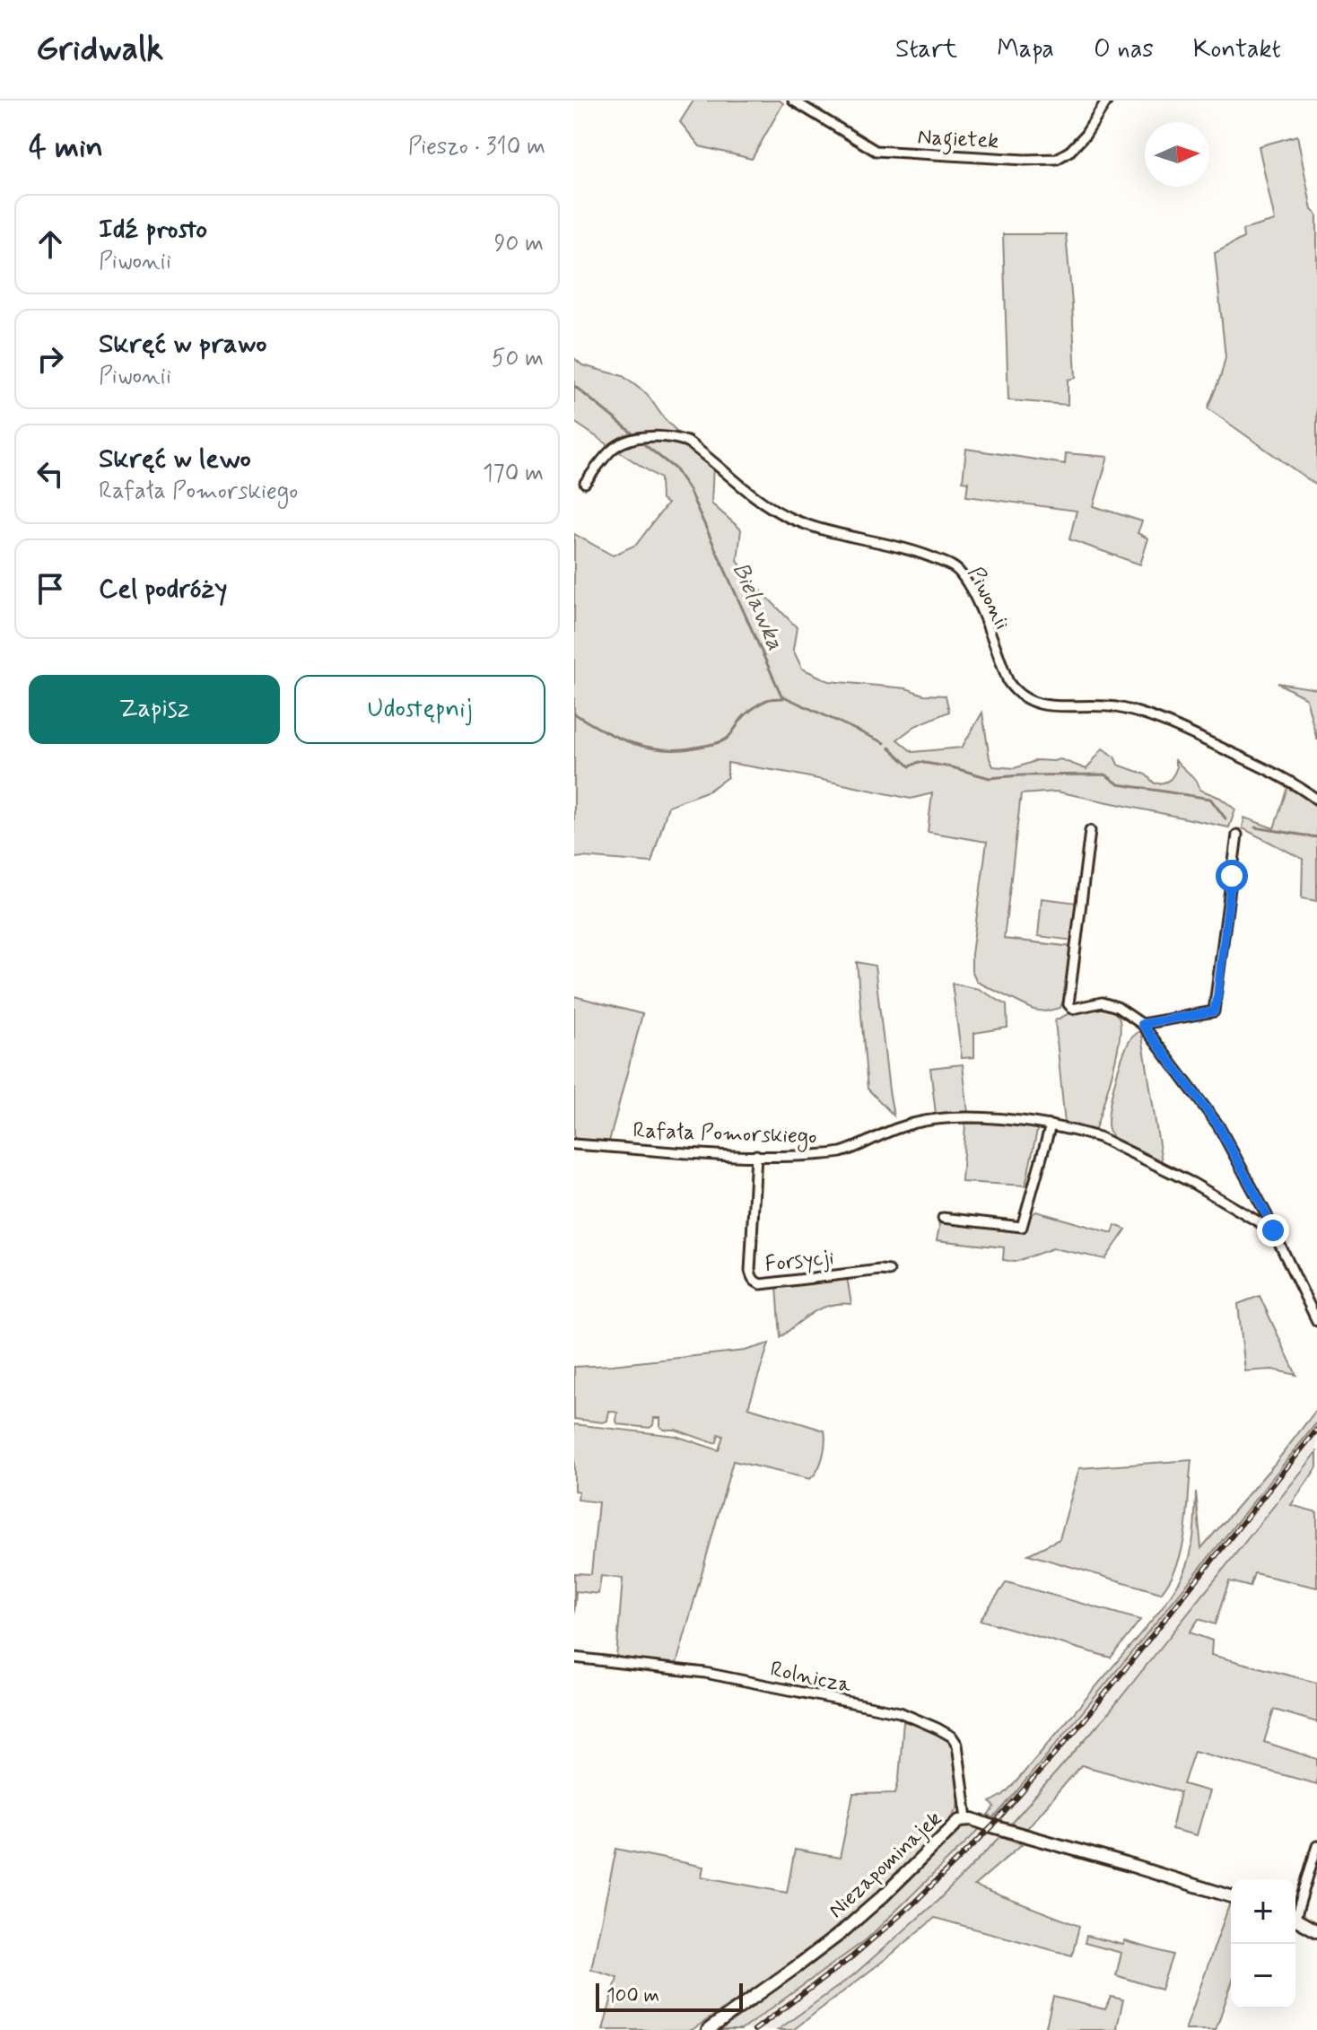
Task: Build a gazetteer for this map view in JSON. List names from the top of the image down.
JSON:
{
  "streets": {
    "street": [
      "Nagietek",
      "Piwonii",
      "Rafała Pomorskiego",
      "Forsycji",
      "Rolnicza",
      "Niezapominajek"
    ]
  },
  "crossings": [
    ["Rafała Pomorskiego", "Forsycji"],
    ["Rolnicza", "Niezapominajek"]
  ],
  "water": ["Bielawka"],
  "scale_bar": "100 m",
  "north": "right",
  "page": {
    "header": "Gridwalk",
    "nav": [
      "Start",
      "Mapa",
      "O nas",
      "Kontakt"
    ],
    "heading": ["4 min", "Pieszo · 310 m"],
    "list": [
      ["Idź prosto", "Piwonii", "90 m"],
      ["Skręć w prawo", "Piwonii", "50 m"],
      ["Skręć w lewo", "Rafała Pomorskiego", "170 m"],
      "Cel podróży"
    ],
    "buttons": ["Zapisz", "Udostępnij"],
    "map_buttons": ["+", "−"],
    "scale": "100 m"
  }
}
